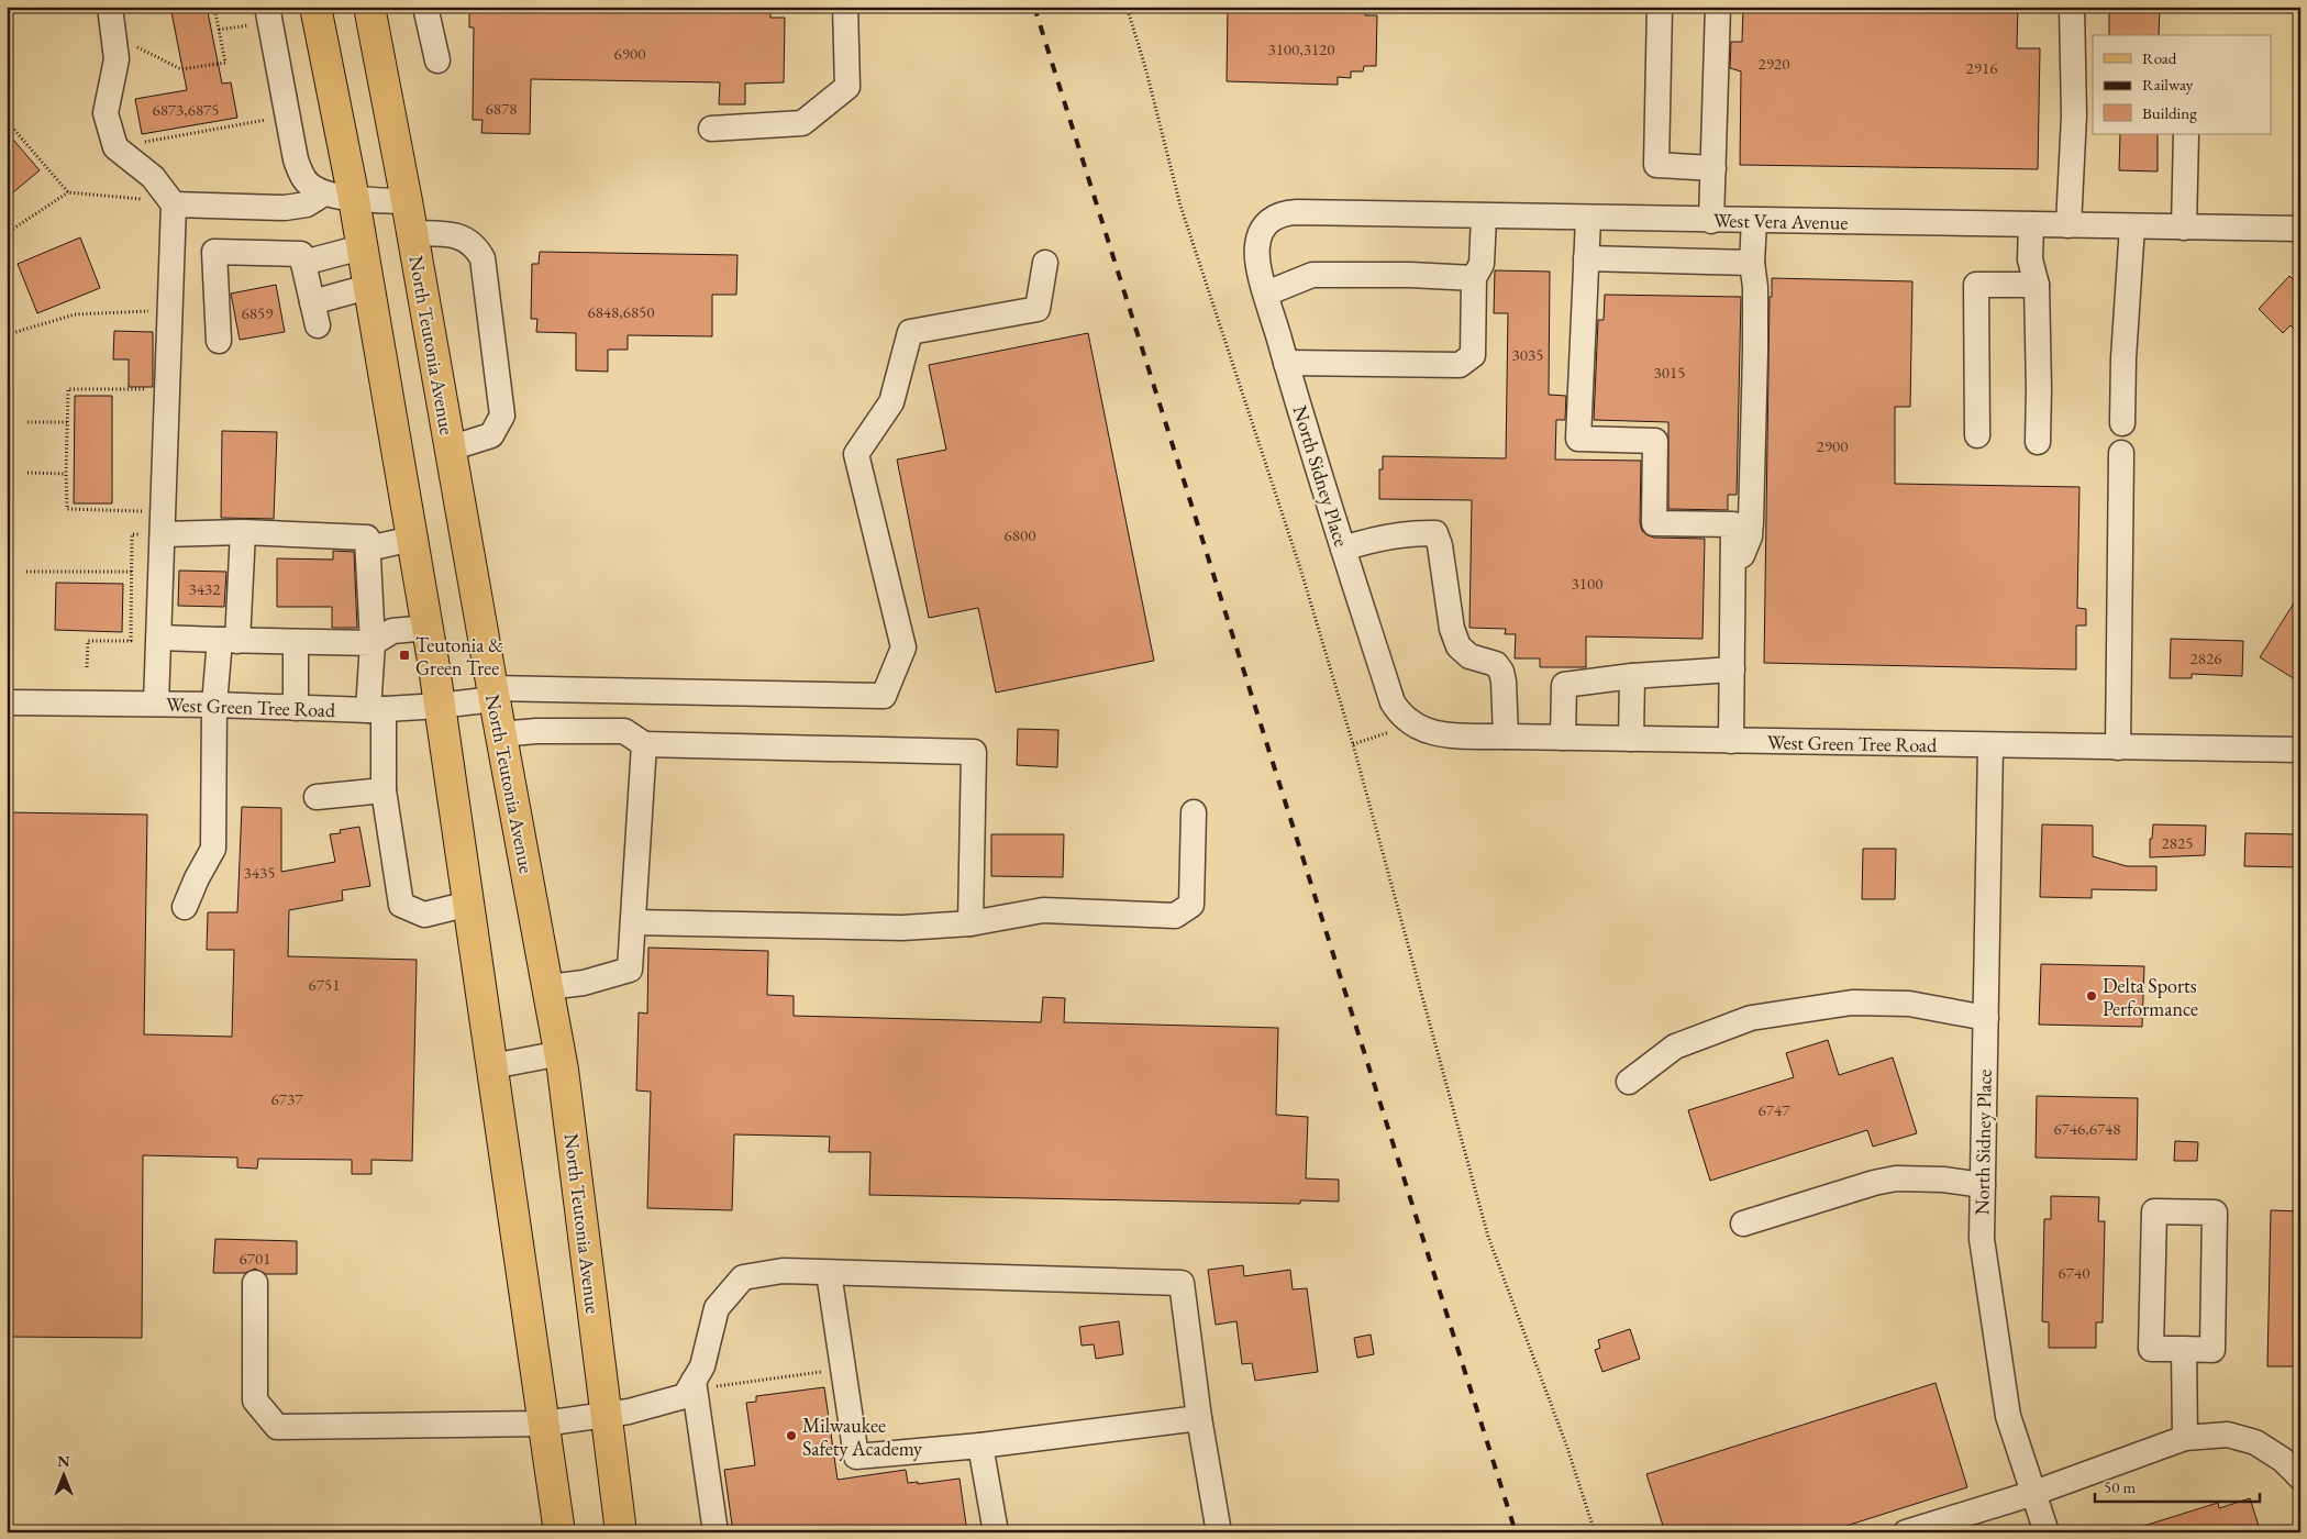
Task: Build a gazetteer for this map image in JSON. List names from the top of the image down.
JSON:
{
  "streets": {
    "main road": ["North Teutonia Avenue"],
    "street": ["West Vera Avenue", "North Sidney Place", "West Green Tree Road"]
  },
  "crossings": [
    ["West Vera Avenue", "North Sidney Place"],
    ["North Teutonia Avenue", "West Green Tree Road"],
    ["North Sidney Place", "West Green Tree Road"]
  ],
  "places": {
    "transit": ["Teutonia & Green Tree"],
    "other": ["Delta Sports Performance", "Milwaukee Safety Academy"]
  },
  "house_numbers": [
    "3100,3120",
    "6900",
    "2920",
    "2916",
    "6878",
    "6873,6875",
    "6848,6850",
    "6859",
    "3035",
    "3015",
    "2900",
    "6800",
    "3100",
    "3432",
    "2826",
    "2825",
    "3435",
    "6751",
    "6737",
    "6747",
    "6746,6748",
    "6701",
    "6740"
  ],
  "legend": ["Road", "Railway", "Building"],
  "scale_bar": "50 m",
  "north": "top"
}
